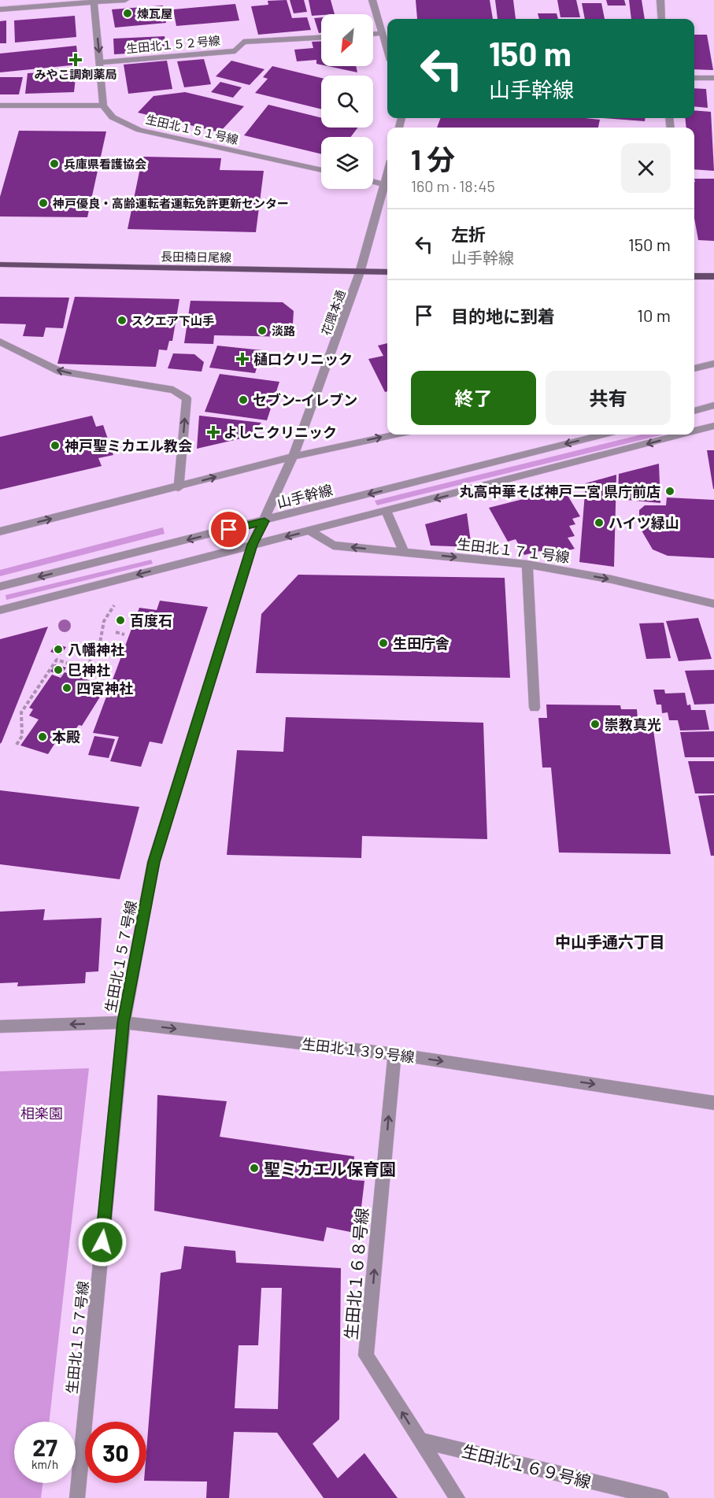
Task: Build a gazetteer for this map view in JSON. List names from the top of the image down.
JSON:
{
  "streets": {
    "main road": ["長田楠日尾線"],
    "street": [
      "生田北１５２号線",
      "生田北１５１号線",
      "花隈本通",
      "山手幹線",
      "生田北１７１号線",
      "生田北１５７号線",
      "生田北１３９号線",
      "生田北１６８号線",
      "生田北１６９号線"
    ]
  },
  "crossings": [
    ["長田楠日尾線", "花隈本通"],
    ["花隈本通", "山手幹線"],
    ["花隈本通", "生田北１５７号線"],
    ["山手幹線", "生田北１５７号線"],
    ["生田北１５７号線", "生田北１３９号線"],
    ["生田北１３９号線", "生田北１６８号線"],
    ["生田北１６８号線", "生田北１６９号線"]
  ],
  "one_way": ["生田北１６８号線"],
  "districts": ["中山手通六丁目"],
  "parks": ["相楽園"],
  "places": {
    "other": [
      "煉瓦屋",
      "兵庫県看護協会",
      "神戸優良・高齢運転者運転免許更新センター",
      "スクエア下山手",
      "淡路",
      "セブン-イレブン",
      "神戸聖ミカエル教会",
      "丸高中華そば神戸二宮 県庁前店",
      "ハイツ緑山",
      "百度石",
      "生田庁舎",
      "八幡神社",
      "巳神社",
      "四宮神社",
      "崇教真光",
      "本殿",
      "聖ミカエル保育園"
    ],
    "health": ["みやこ調剤薬局", "樋口クリニック", "よしこクリニック"]
  },
  "north": "bottom left",
  "page": {
    "turn": ["150 m", "山手幹線"],
    "heading": ["1 分", "160 m · 18:45"],
    "list": [
      {
        "name": "左折",
        "note": "山手幹線",
        "value": "150 m"
      },
      {
        "name": "目的地に到着",
        "value": "10 m"
      }
    ],
    "buttons": ["終了", "共有"],
    "speed": "27 km/h",
    "limit": "30"
  }
}
